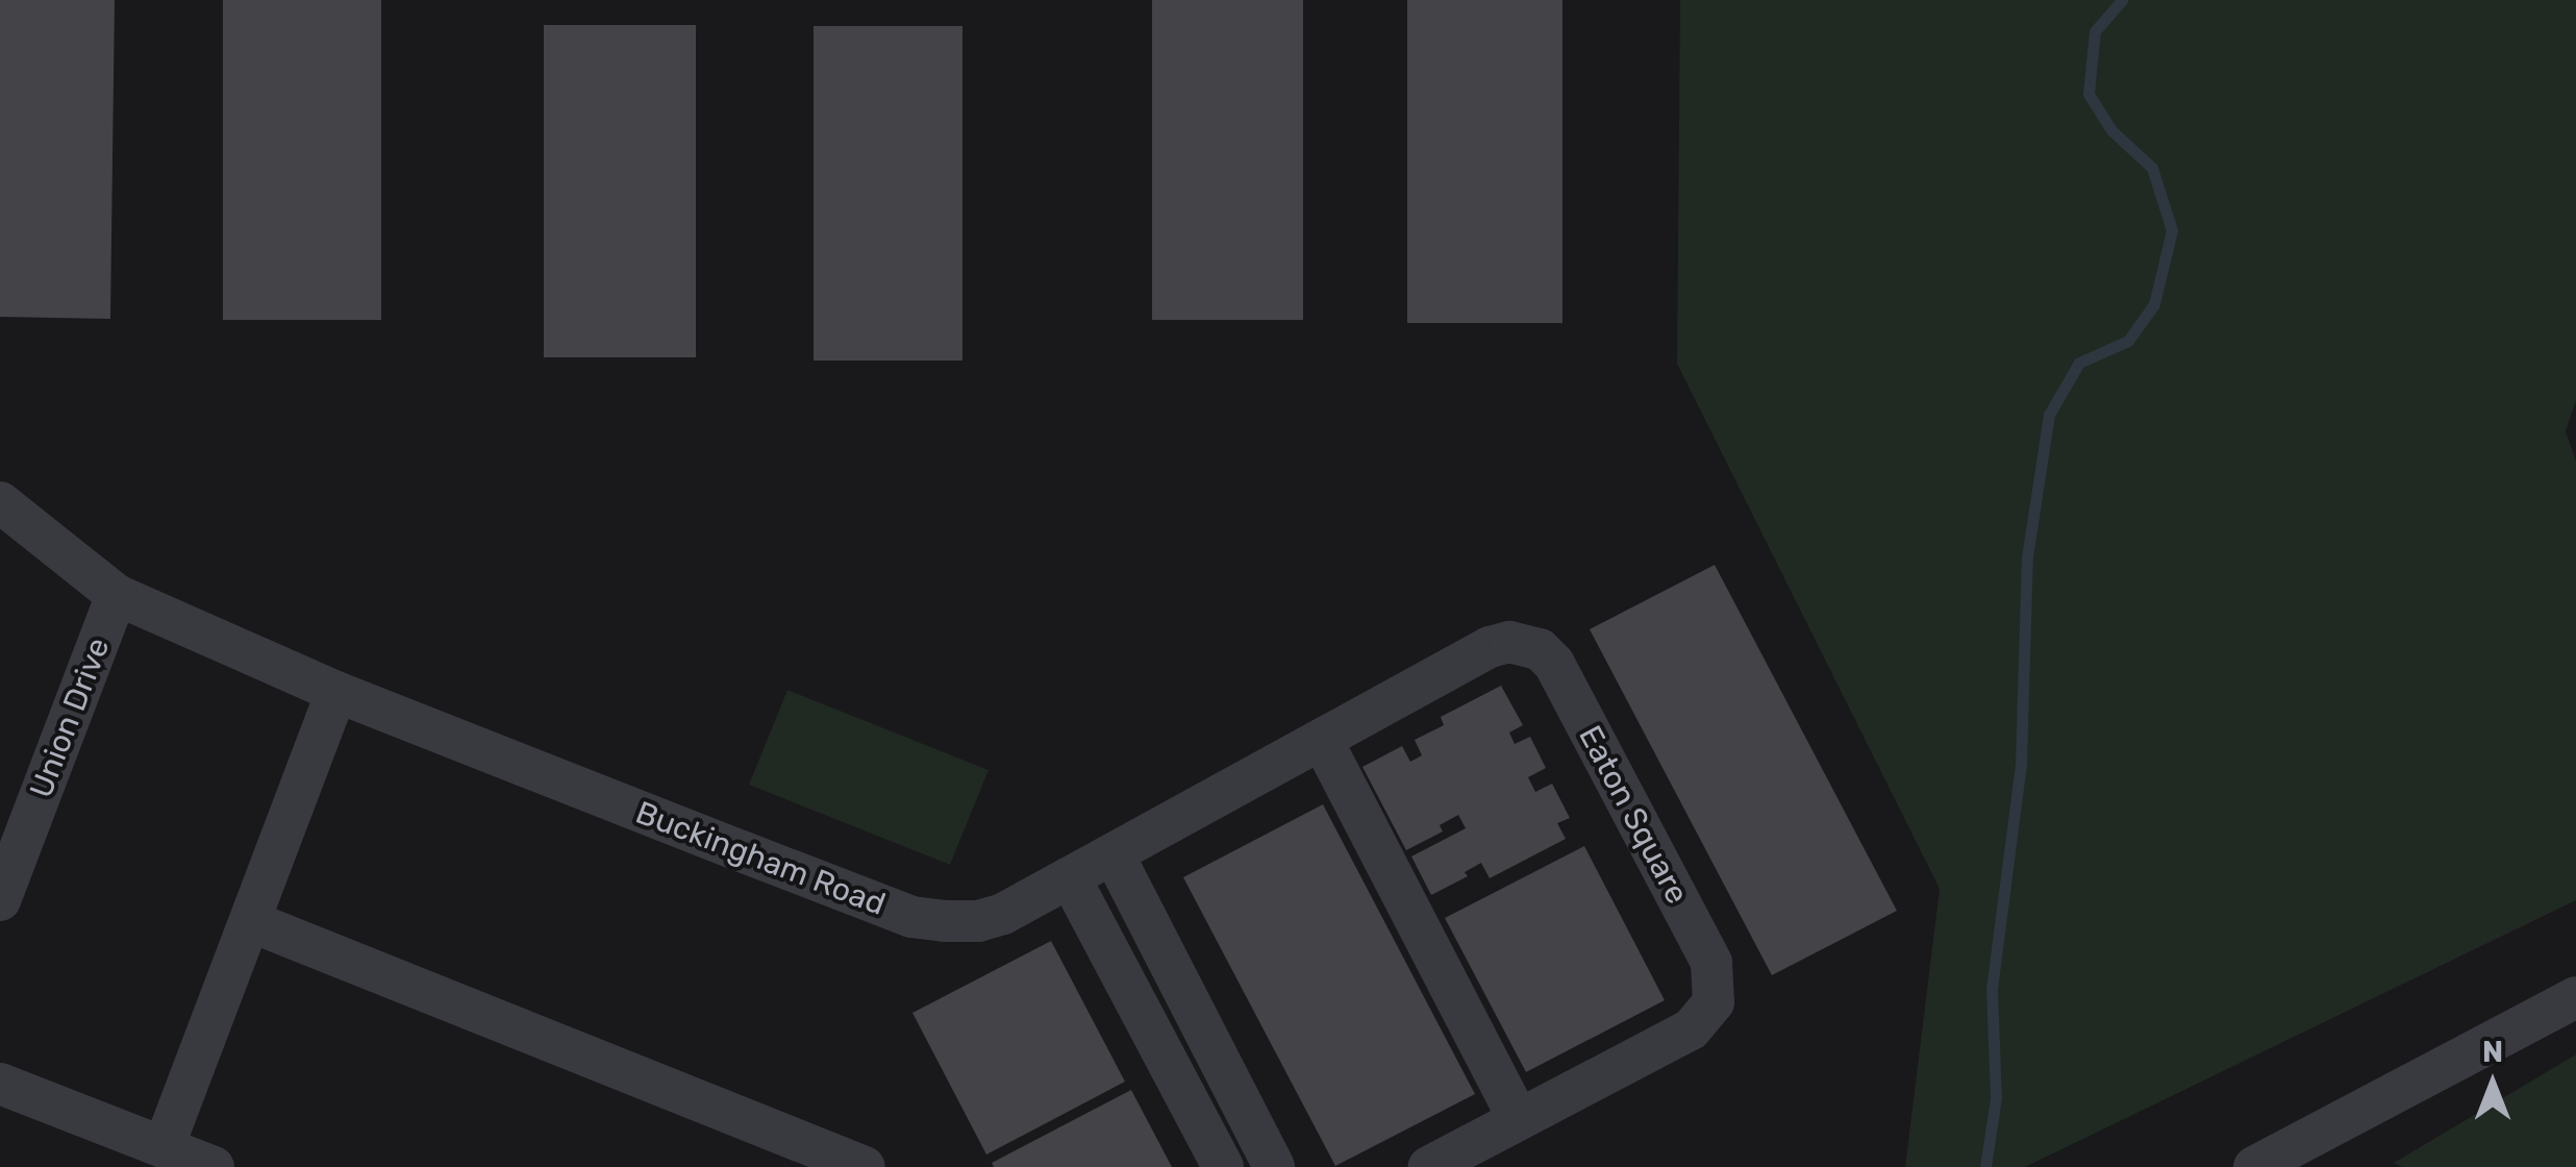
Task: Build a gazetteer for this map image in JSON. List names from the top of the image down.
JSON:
{
  "streets": {
    "street": ["Union Drive", "Eaton Square", "Buckingham Road"]
  },
  "crossings": [
    ["Union Drive", "Buckingham Road"],
    ["Eaton Square", "Buckingham Road"]
  ],
  "north": "top"
}
